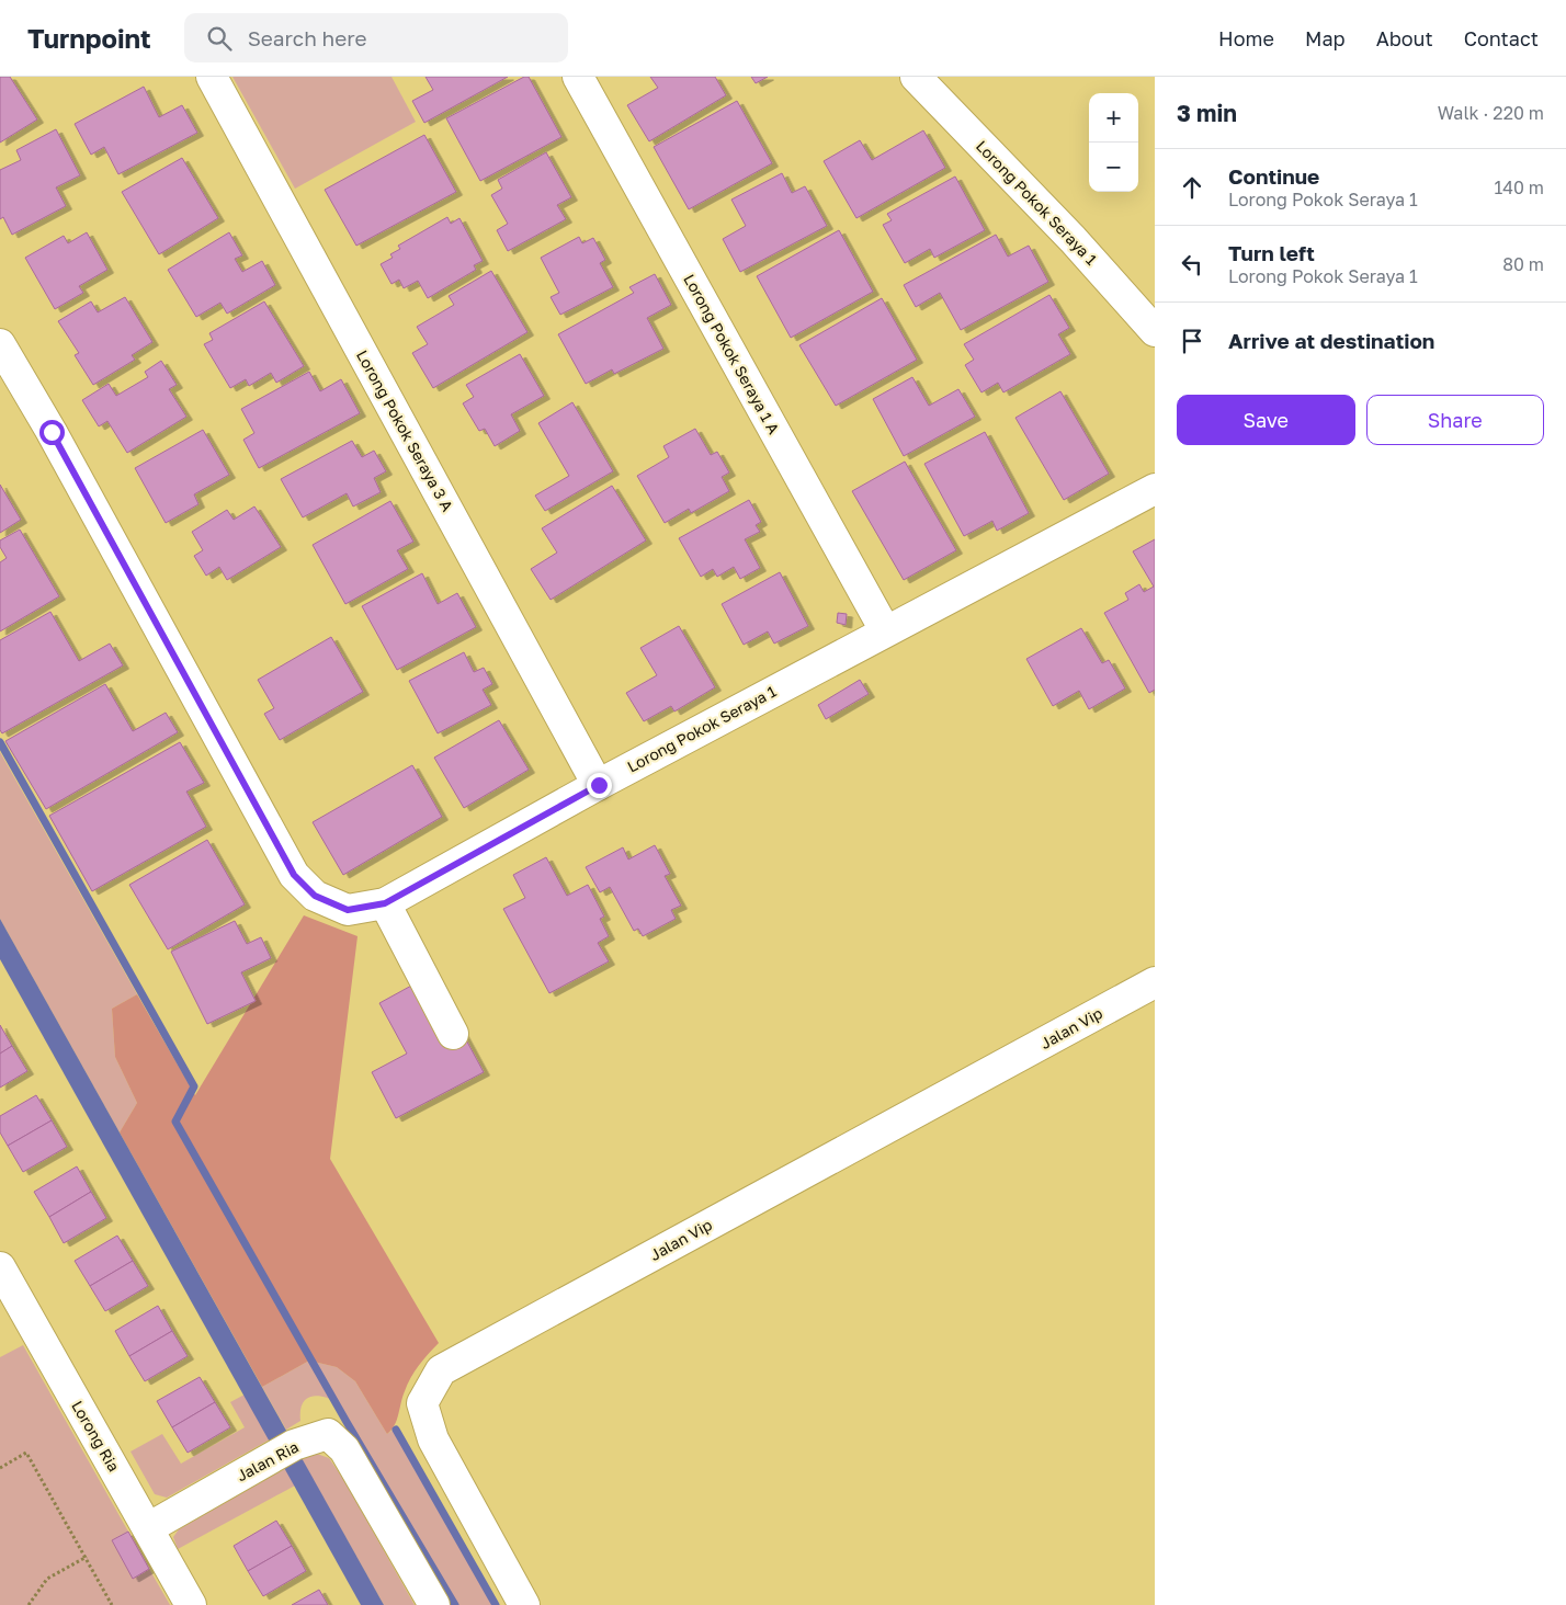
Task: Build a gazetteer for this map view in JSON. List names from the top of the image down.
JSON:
{
  "streets": {
    "street": [
      "Lorong Pokok Seraya 1",
      "Lorong Pokok Seraya 1 A",
      "Lorong Pokok Seraya 3 A",
      "Jalan Vip",
      "Lorong Ria",
      "Jalan Ria"
    ]
  },
  "crossings": [
    ["Lorong Pokok Seraya 1", "Lorong Pokok Seraya 1 A"],
    ["Lorong Pokok Seraya 1", "Lorong Pokok Seraya 3 A"],
    ["Lorong Ria", "Jalan Ria"]
  ],
  "page": {
    "header": "Turnpoint",
    "search": "Search here",
    "nav": [
      "Home",
      "Map",
      "About",
      "Contact"
    ],
    "heading": ["3 min", "Walk · 220 m"],
    "map_buttons": ["+", "−"],
    "list": [
      ["Continue", "Lorong Pokok Seraya 1", "140 m"],
      ["Turn left", "Lorong Pokok Seraya 1", "80 m"],
      "Arrive at destination"
    ],
    "buttons": ["Save", "Share"]
  }
}
